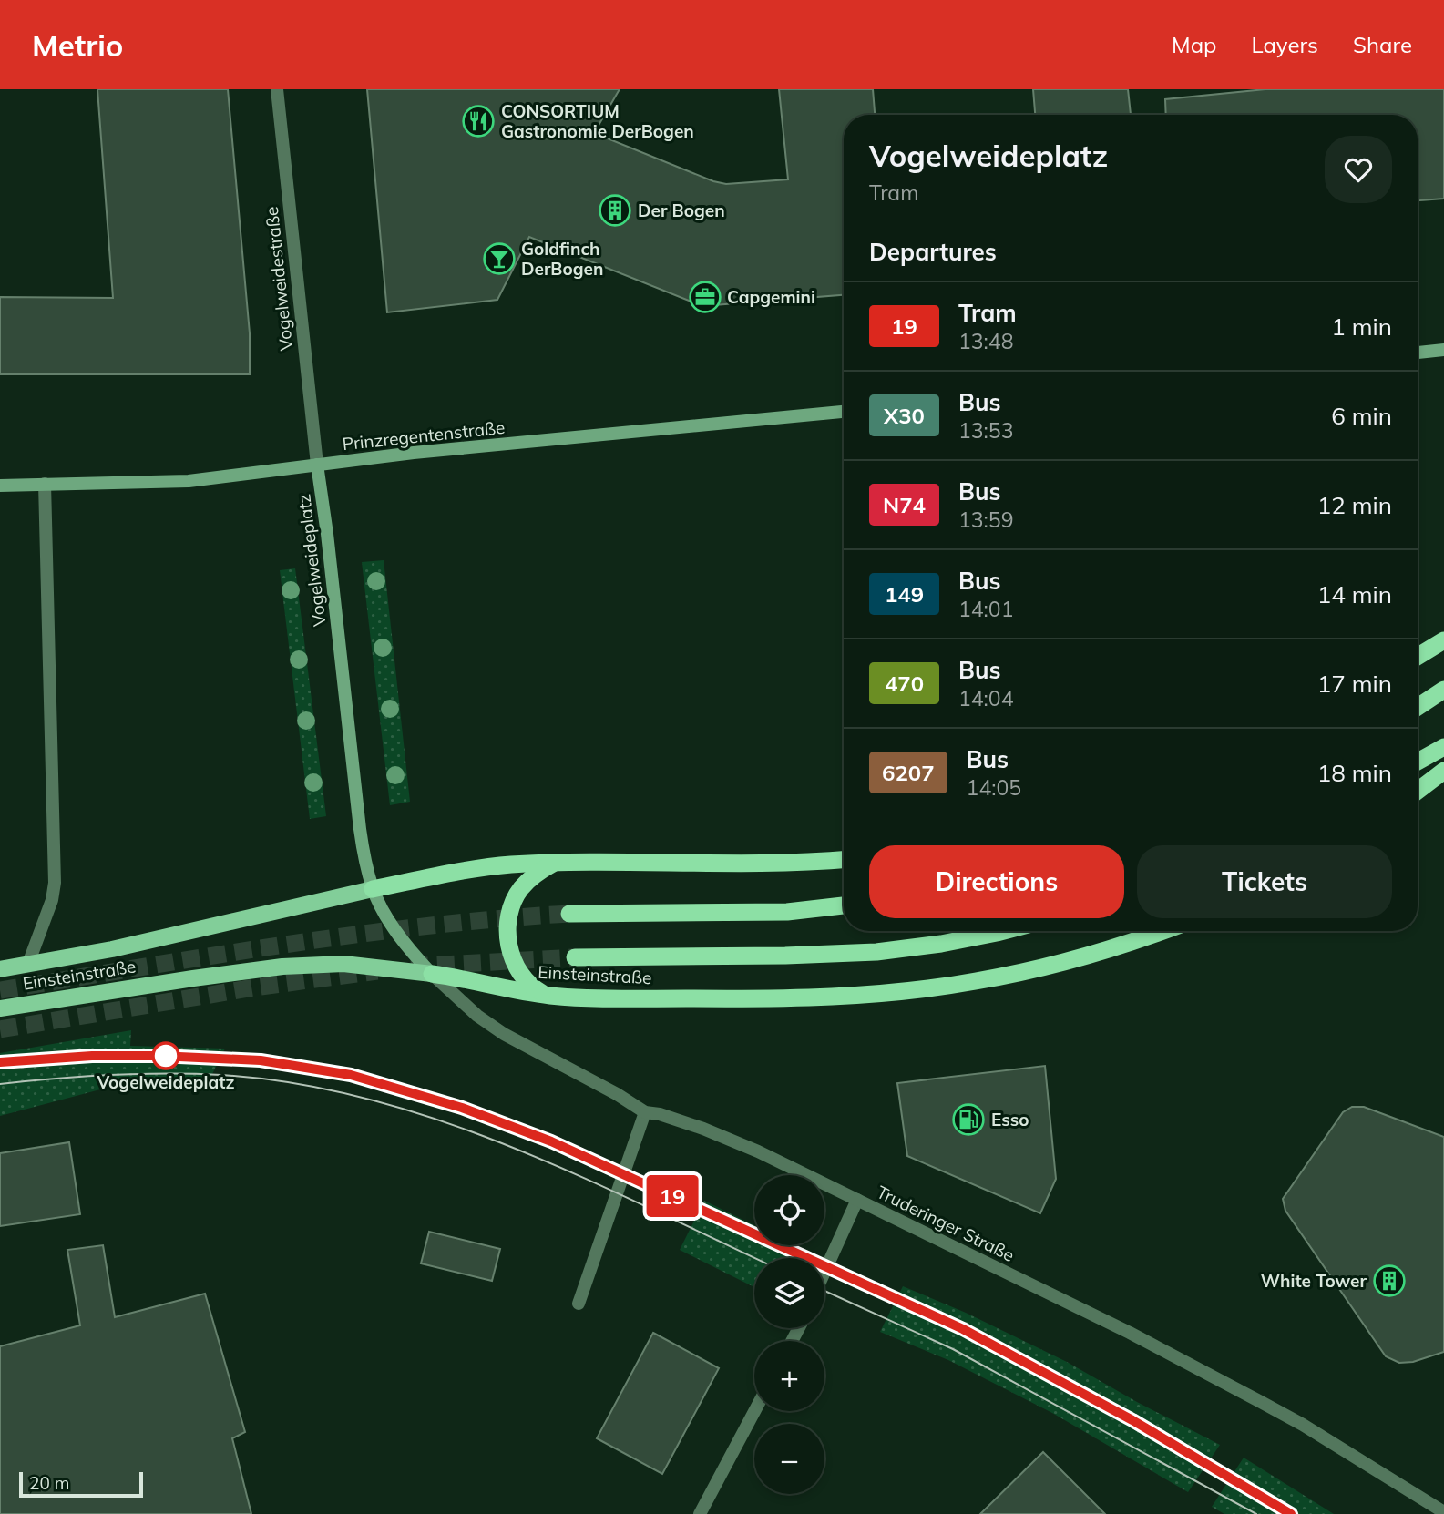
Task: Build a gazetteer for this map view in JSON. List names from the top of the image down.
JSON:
{
  "streets": {
    "highway": ["Einsteinstraße"],
    "main road": ["Prinzregentenstraße", "Vogelweideplatz"],
    "street": ["Vogelweidestraße", "Truderinger Straße"]
  },
  "crossings": [
    ["Vogelweidestraße", "Prinzregentenstraße"],
    ["Vogelweidestraße", "Vogelweideplatz"],
    ["Prinzregentenstraße", "Vogelweideplatz"],
    ["Vogelweideplatz", "Einsteinstraße"],
    ["Vogelweideplatz", "Truderinger Straße"],
    ["Einsteinstraße", "Truderinger Straße"]
  ],
  "places": {
    "restaurant": ["CONSORTIUM Gastronomie DerBogen"],
    "building": ["Der Bogen", "White Tower"],
    "bar": ["Goldfinch DerBogen"],
    "office": ["Capgemini"],
    "other": ["Vogelweideplatz"],
    "fuel station": ["Esso"]
  },
  "lines": ["tram line 19"],
  "scale_bar": "20 m",
  "page": {
    "header": "Metrio",
    "nav": ["Map", "Layers", "Share"],
    "on_map": "19",
    "heading": [
      ["Vogelweideplatz", "Tram"],
      "Departures"
    ],
    "list": [
      {
        "mark": "19",
        "name": "Tram",
        "note": "13:48",
        "value": "1 min"
      },
      {
        "mark": "X30",
        "name": "Bus",
        "note": "13:53",
        "value": "6 min"
      },
      {
        "mark": "N74",
        "name": "Bus",
        "note": "13:59",
        "value": "12 min"
      },
      {
        "mark": "149",
        "name": "Bus",
        "note": "14:01",
        "value": "14 min"
      },
      {
        "mark": "470",
        "name": "Bus",
        "note": "14:04",
        "value": "17 min"
      },
      {
        "mark": "6207",
        "name": "Bus",
        "note": "14:05",
        "value": "18 min"
      }
    ],
    "buttons": ["Directions", "Tickets"],
    "map_buttons": ["+", "−"],
    "scale": "20 m"
  }
}
